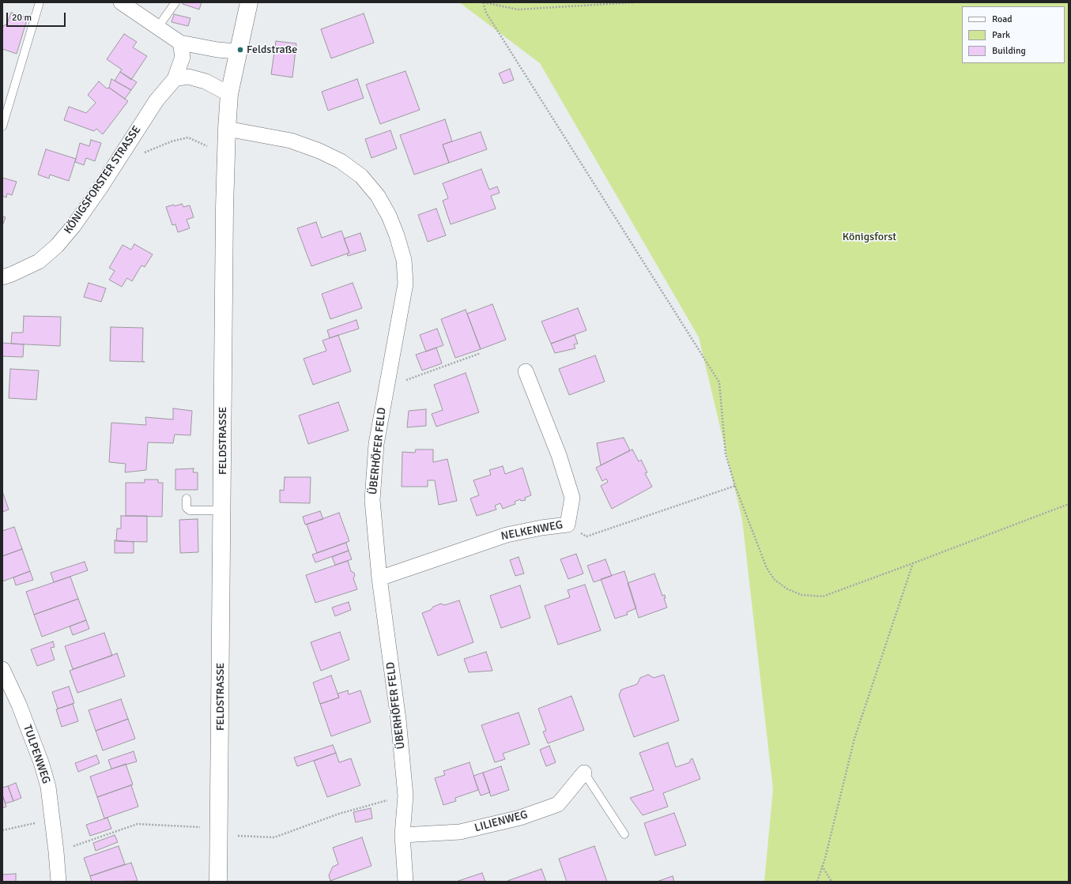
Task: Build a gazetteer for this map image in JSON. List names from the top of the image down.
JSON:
{
  "streets": {
    "main road": ["FELDSTRASSE"],
    "street": [
      "KÖNIGSFORSTER STRASSE",
      "ÜBERHÖFER FELD",
      "NELKENWEG",
      "TULPENWEG",
      "LILIENWEG"
    ]
  },
  "crossings": [
    ["FELDSTRASSE", "ÜBERHÖFER FELD"],
    ["ÜBERHÖFER FELD", "NELKENWEG"],
    ["ÜBERHÖFER FELD", "LILIENWEG"]
  ],
  "parks": ["Königsforst"],
  "places": ["Feldstraße"],
  "legend": ["Road", "Park", "Building"],
  "scale_bar": "20 m"
}
